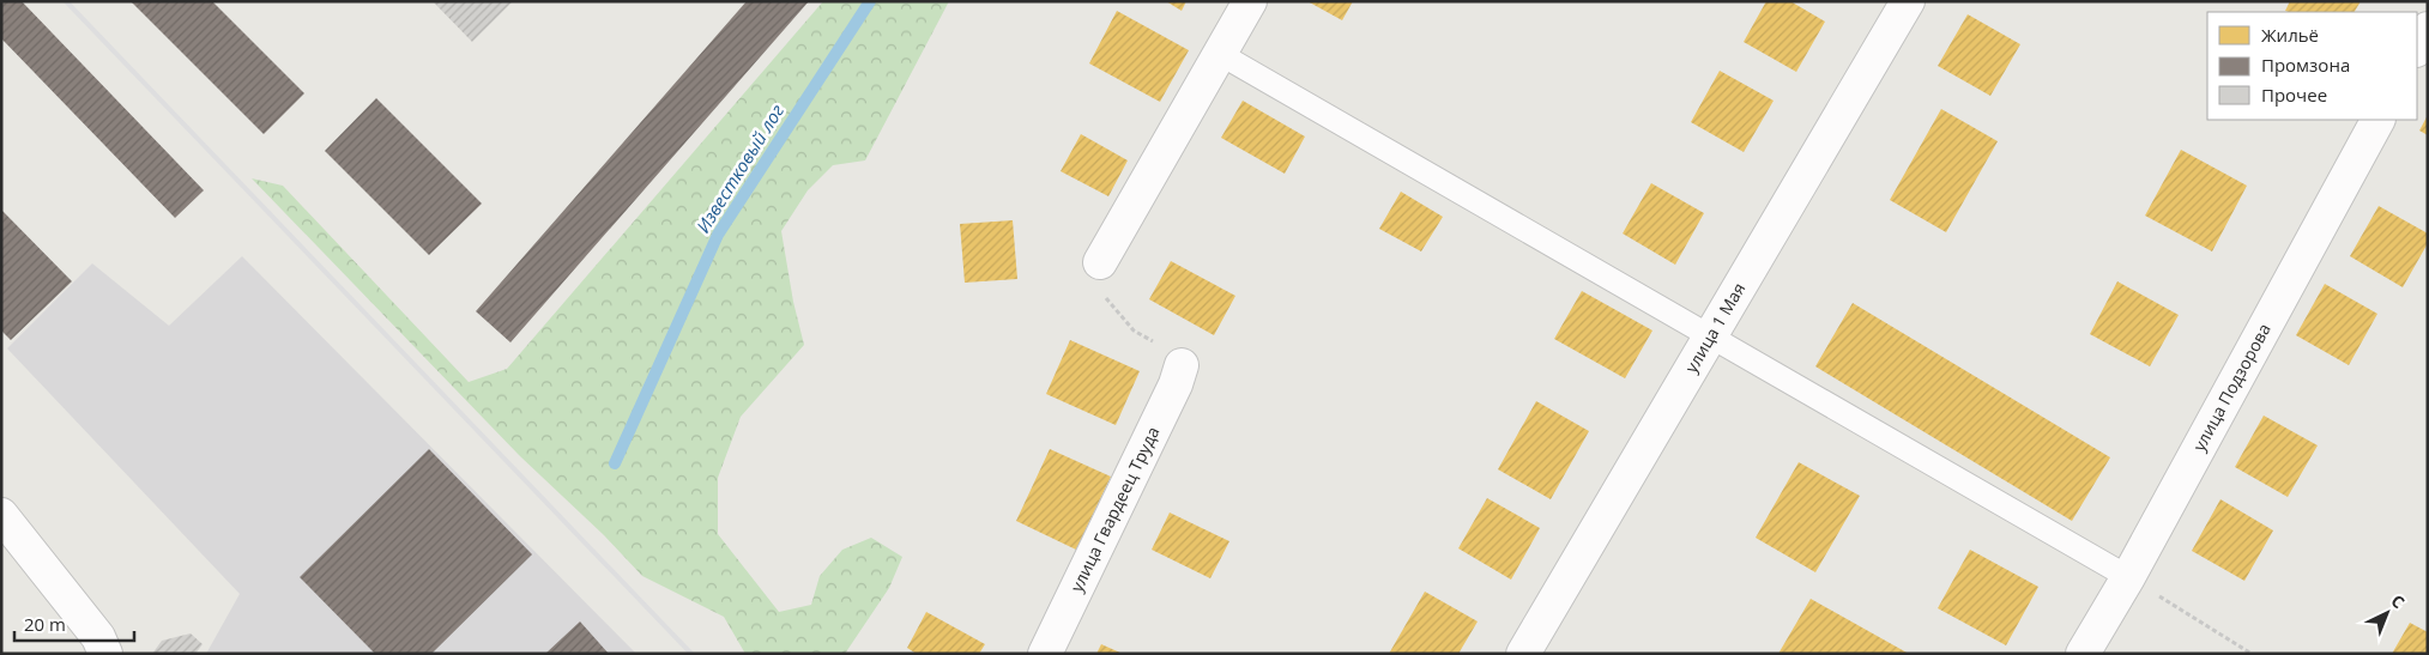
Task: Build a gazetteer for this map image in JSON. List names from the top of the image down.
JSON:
{
  "streets": {
    "street": ["улица 1 Мая", "улица Подзорова", "улица Гвардеец Труда"]
  },
  "water": ["Известковый лог"],
  "legend": ["Жильё", "Промзона", "Прочее"],
  "scale_bar": "20 m",
  "north": "top right"
}
